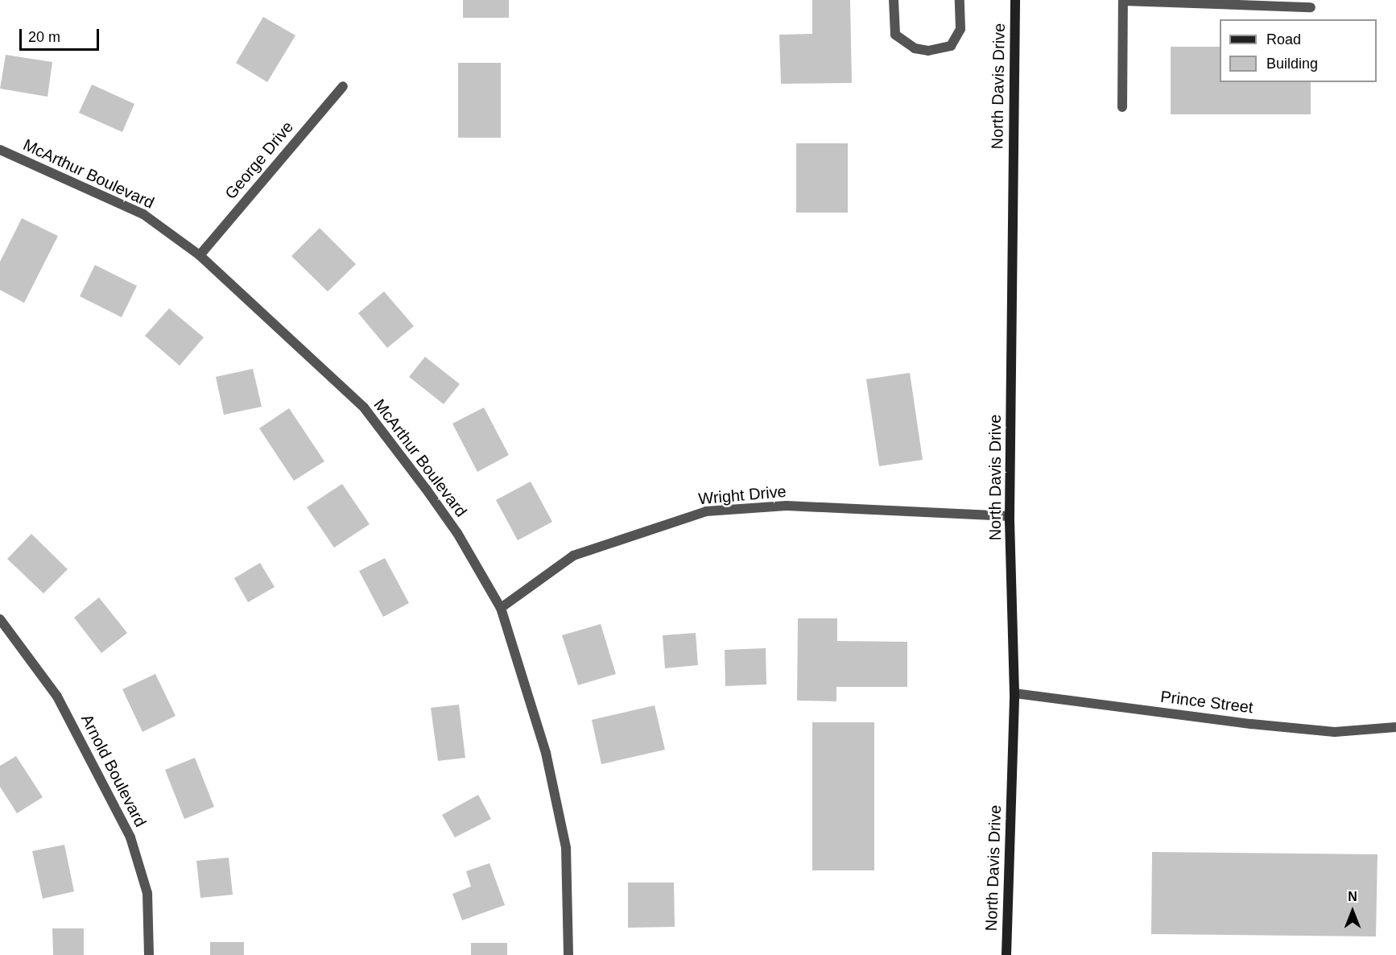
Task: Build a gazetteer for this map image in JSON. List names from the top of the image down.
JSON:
{
  "streets": {
    "main road": ["North Davis Drive"],
    "street": [
      "George Drive",
      "McArthur Boulevard",
      "Wright Drive",
      "Prince Street",
      "Arnold Boulevard"
    ]
  },
  "crossings": [
    ["North Davis Drive", "Wright Drive"],
    ["North Davis Drive", "Prince Street"],
    ["George Drive", "McArthur Boulevard"],
    ["McArthur Boulevard", "Wright Drive"]
  ],
  "legend": ["Road", "Building"],
  "scale_bar": "20 m",
  "north": "top"
}
